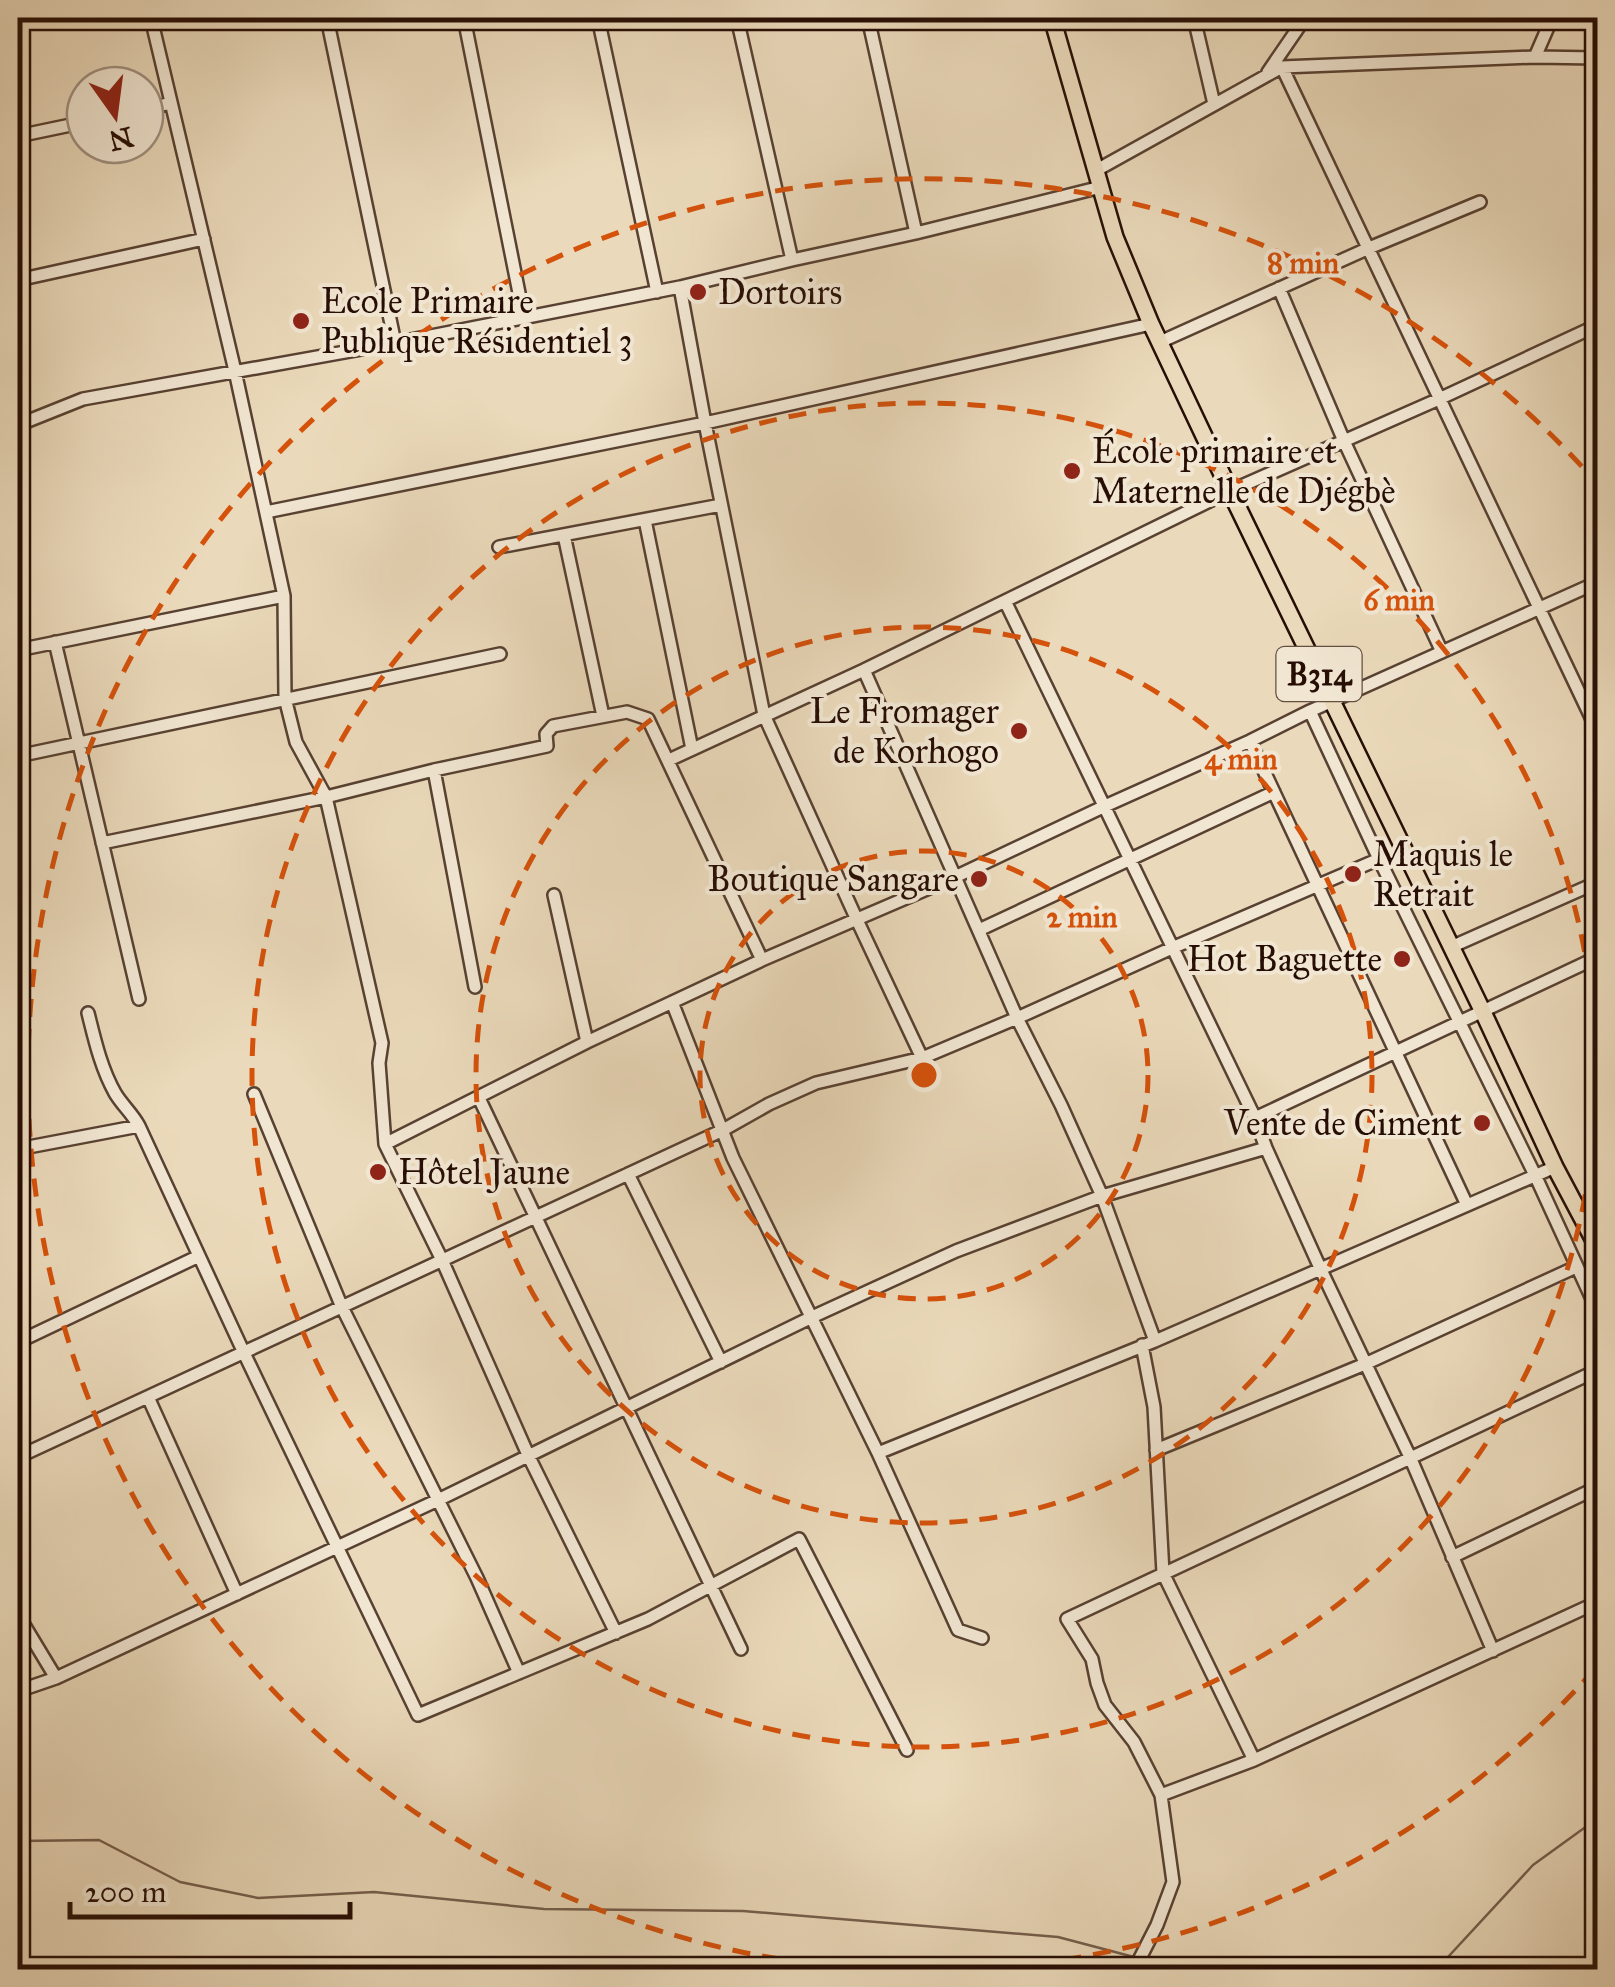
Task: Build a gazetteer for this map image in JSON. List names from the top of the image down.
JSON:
{
  "streets": {
    "main road": ["B314"]
  },
  "places": [
    "Dortoirs",
    "Ecole Primaire Publique Résidentiel 3",
    "École primaire et Maternelle de Djégbè",
    "Le Fromager de Korhogo",
    "Maquis le Retrait",
    "Boutique Sangare",
    "Hot Baguette",
    "Vente de Ciment",
    "Hôtel Jaune"
  ],
  "scale_bar": "200 m",
  "north": "bottom",
  "rings": [
    "8 min",
    "6 min",
    "4 min",
    "2 min"
  ]
}
